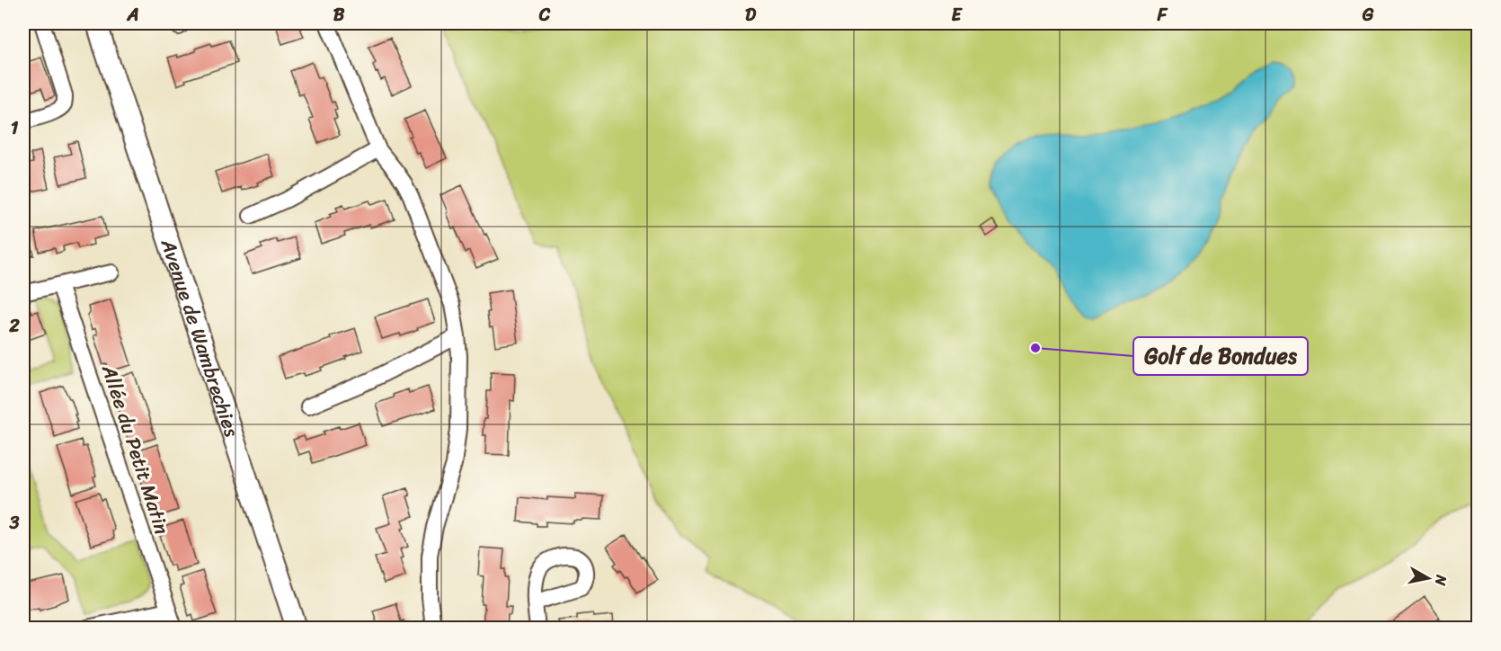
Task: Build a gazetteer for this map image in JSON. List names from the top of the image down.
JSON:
{
  "streets": {
    "main road": ["Avenue de Wambrechies"],
    "street": ["Allée du Petit Matin"]
  },
  "places": ["Golf de Bondues"],
  "north": "right",
  "grid": {
    "columns": [
      "A",
      "B",
      "C",
      "D",
      "E",
      "F",
      "G"
    ],
    "rows": ["1", "2", "3"]
  }
}
